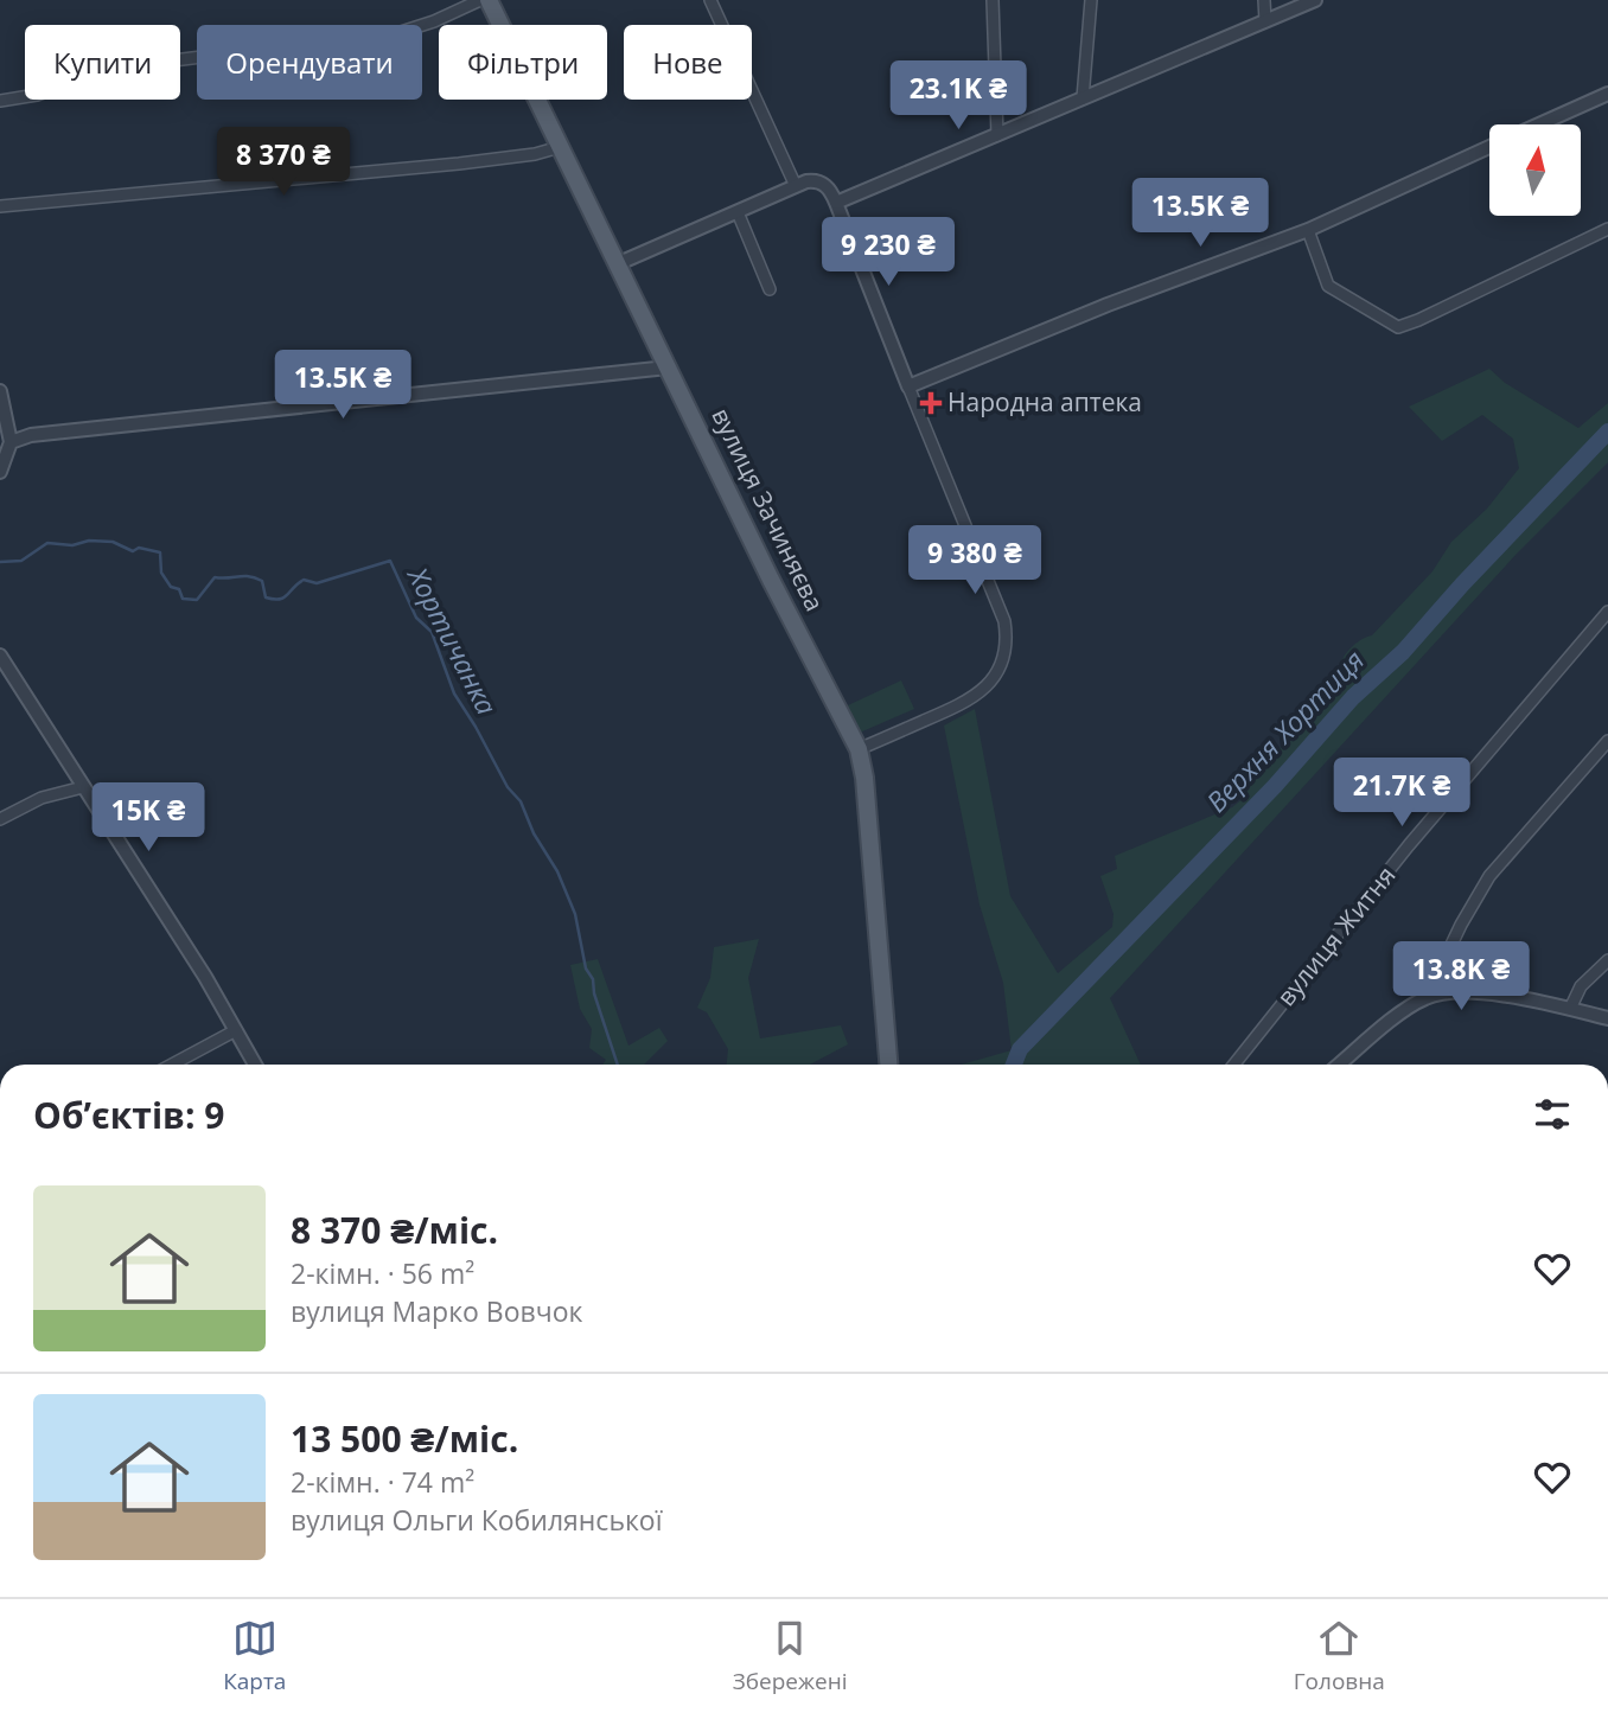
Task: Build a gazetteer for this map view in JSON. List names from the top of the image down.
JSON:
{
  "streets": {
    "main road": ["вулиця Зачиняєва"],
    "street": ["вулиця Житня"]
  },
  "water": ["Хортичанка", "Верхня Хортиця"],
  "places": {
    "health": ["Народна аптека"]
  },
  "north": "top",
  "page": {
    "chip": [
      "Купити",
      "Орендувати",
      "Фільтри",
      "Нове"
    ],
    "price": [
      "23.1K ₴",
      "8 370 ₴",
      "13.5K ₴",
      "9 230 ₴",
      "13.5K ₴",
      "9 380 ₴",
      "21.7K ₴",
      "15K ₴",
      "13.8K ₴"
    ],
    "heading": "Об’єктів: 9",
    "list": [
      {
        "name": "8 370 ₴/міс.",
        "note": "2-кімн. · 56 m² · вулиця Марко Вовчок"
      },
      {
        "name": "13 500 ₴/міс.",
        "note": "2-кімн. · 74 m² · вулиця Ольги Кобилянської"
      }
    ],
    "tabs": ["Карта", "Збережені", "Головна"]
  }
}
